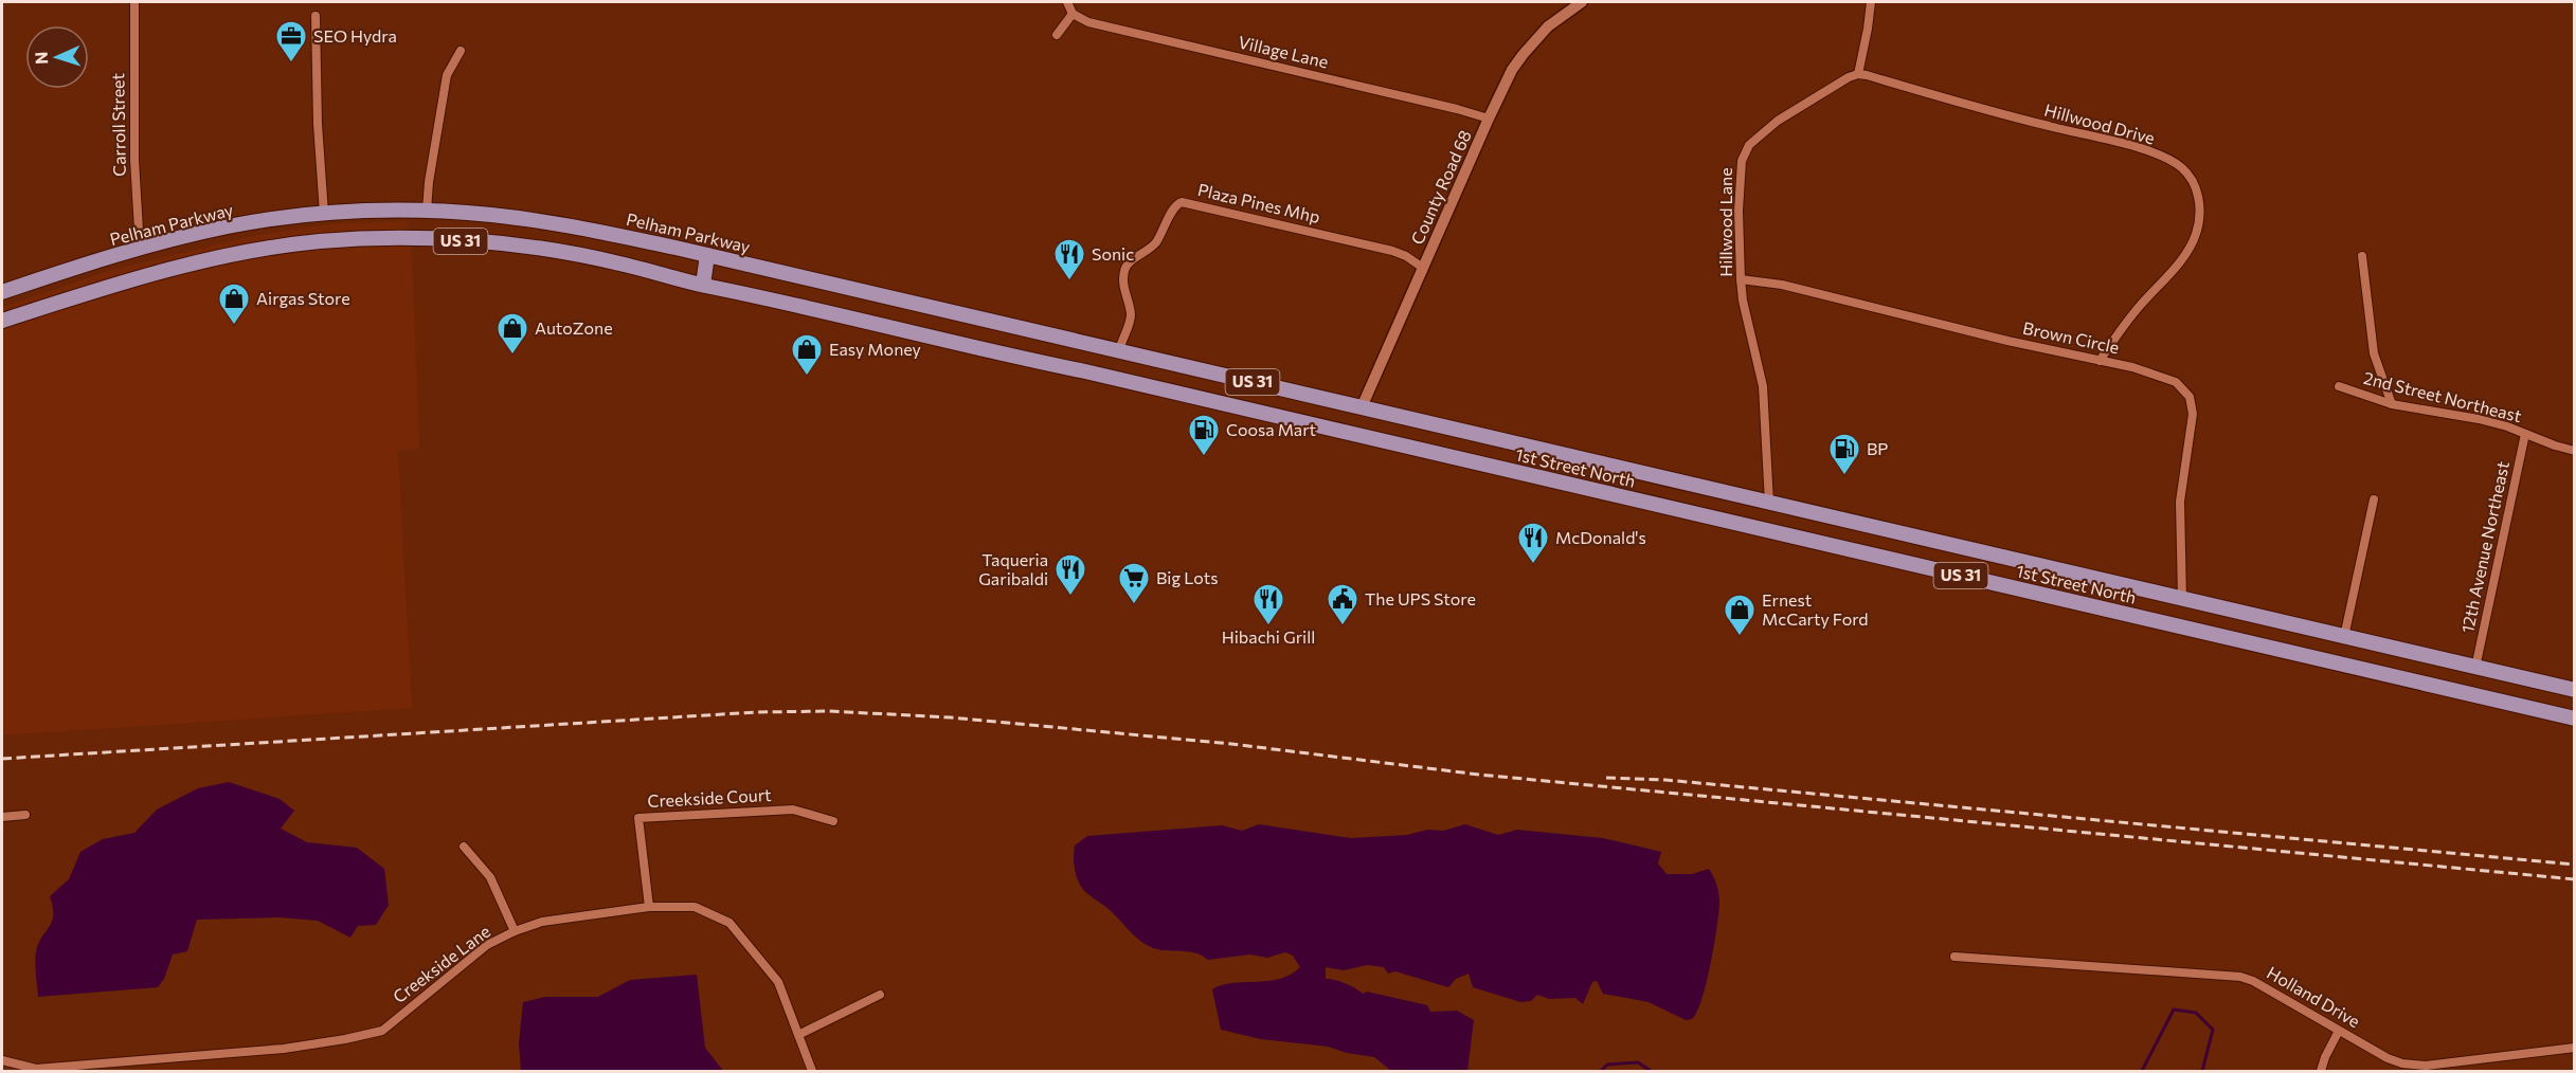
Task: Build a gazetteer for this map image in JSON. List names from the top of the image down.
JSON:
{
  "streets": {
    "main road": ["Pelham Parkway", "US 31", "1st Street North"],
    "street": [
      "Village Lane",
      "Hillwood Drive",
      "Carroll Street",
      "County Road 68",
      "Plaza Pines Mhp",
      "Hillwood Lane",
      "Brown Circle",
      "2nd Street Northeast",
      "12th Avenue Northeast",
      "Creekside Court",
      "Creekside Lane",
      "Holland Drive"
    ]
  },
  "crossings": [
    ["Village Lane", "County Road 68"],
    ["Hillwood Drive", "Hillwood Lane"],
    ["Hillwood Drive", "Brown Circle"],
    ["Carroll Street", "Pelham Parkway"],
    ["County Road 68", "Plaza Pines Mhp"],
    ["County Road 68", "Pelham Parkway"],
    ["County Road 68", "1st Street North"],
    ["Plaza Pines Mhp", "Pelham Parkway"],
    ["Hillwood Lane", "Brown Circle"],
    ["Hillwood Lane", "1st Street North"],
    ["Pelham Parkway", "1st Street North"],
    ["US 31", "1st Street North"],
    ["Brown Circle", "1st Street North"],
    ["2nd Street Northeast", "12th Avenue Northeast"],
    ["1st Street North", "12th Avenue Northeast"],
    ["Creekside Court", "Creekside Lane"]
  ],
  "places": {
    "office": ["SEO Hydra"],
    "restaurant": [
      "Sonic",
      "McDonald's",
      "Taqueria Garibaldi",
      "Hibachi Grill"
    ],
    "shop": [
      "Airgas Store",
      "AutoZone",
      "Easy Money",
      "Ernest McCarty Ford"
    ],
    "fuel station": ["Coosa Mart", "BP"],
    "supermarket": ["Big Lots"],
    "public building": ["The UPS Store"]
  },
  "north": "left"
}
